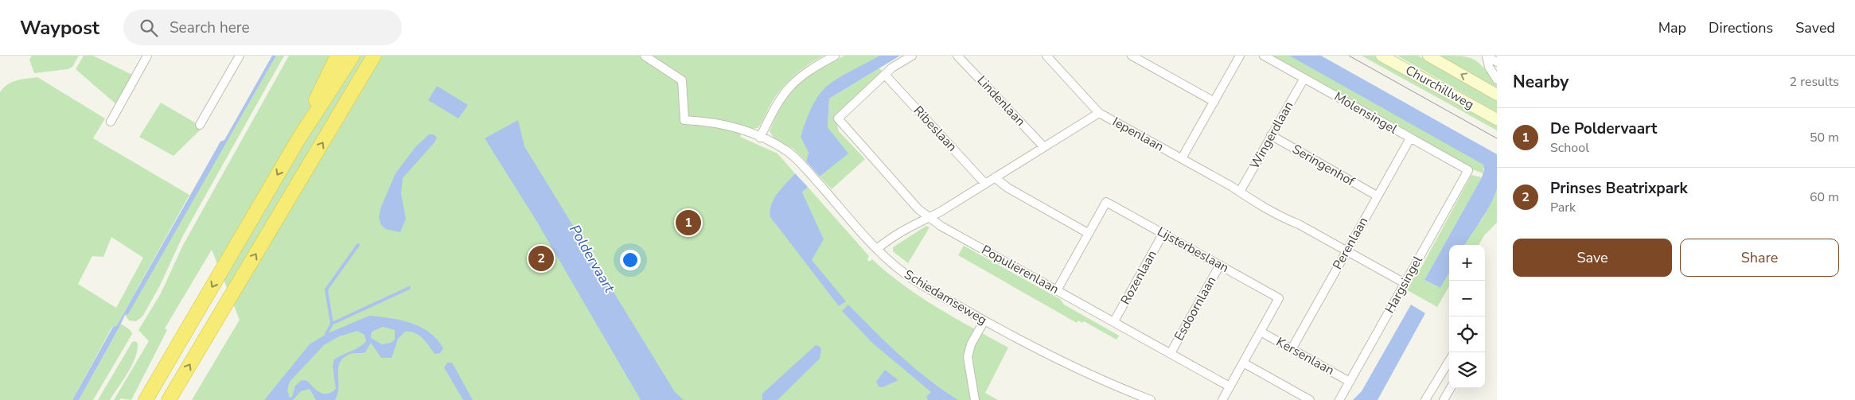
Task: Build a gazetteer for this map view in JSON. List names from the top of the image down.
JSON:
{
  "streets": {
    "main road": ["Churchillweg"],
    "street": [
      "Lindenlaan",
      "Molensingel",
      "Ribeslaan",
      "Iepenlaan",
      "Wingerdlaan",
      "Seringenhof",
      "Perenlaan",
      "Lijsterbeslaan",
      "Populierenlaan",
      "Rozenlaan",
      "Hargsingel",
      "Schiedamseweg",
      "Esdoornlaan",
      "Kersenlaan"
    ]
  },
  "crossings": [
    ["Lindenlaan", "Iepenlaan"],
    ["Molensingel", "Wingerdlaan"],
    ["Molensingel", "Perenlaan"],
    ["Molensingel", "Hargsingel"],
    ["Ribeslaan", "Iepenlaan"],
    ["Ribeslaan", "Populierenlaan"],
    ["Iepenlaan", "Wingerdlaan"],
    ["Iepenlaan", "Perenlaan"],
    ["Iepenlaan", "Populierenlaan"],
    ["Iepenlaan", "Hargsingel"],
    ["Iepenlaan", "Schiedamseweg"],
    ["Wingerdlaan", "Seringenhof"],
    ["Seringenhof", "Perenlaan"],
    ["Perenlaan", "Kersenlaan"],
    ["Lijsterbeslaan", "Rozenlaan"],
    ["Lijsterbeslaan", "Esdoornlaan"],
    ["Lijsterbeslaan", "Kersenlaan"],
    ["Populierenlaan", "Rozenlaan"],
    ["Populierenlaan", "Esdoornlaan"],
    ["Hargsingel", "Kersenlaan"]
  ],
  "water": ["Poldervaart"],
  "page": {
    "header": "Waypost",
    "search": "Search here",
    "nav": ["Map", "Directions", "Saved"],
    "heading": ["Nearby", "2 results"],
    "list": [
      {
        "mark": "1",
        "name": "De Poldervaart",
        "note": "School",
        "value": "50 m"
      },
      {
        "mark": "2",
        "name": "Prinses Beatrixpark",
        "note": "Park",
        "value": "60 m"
      }
    ],
    "pins": ["1", "2"],
    "buttons": ["Save", "Share"],
    "map_buttons": ["+", "−"]
  }
}
